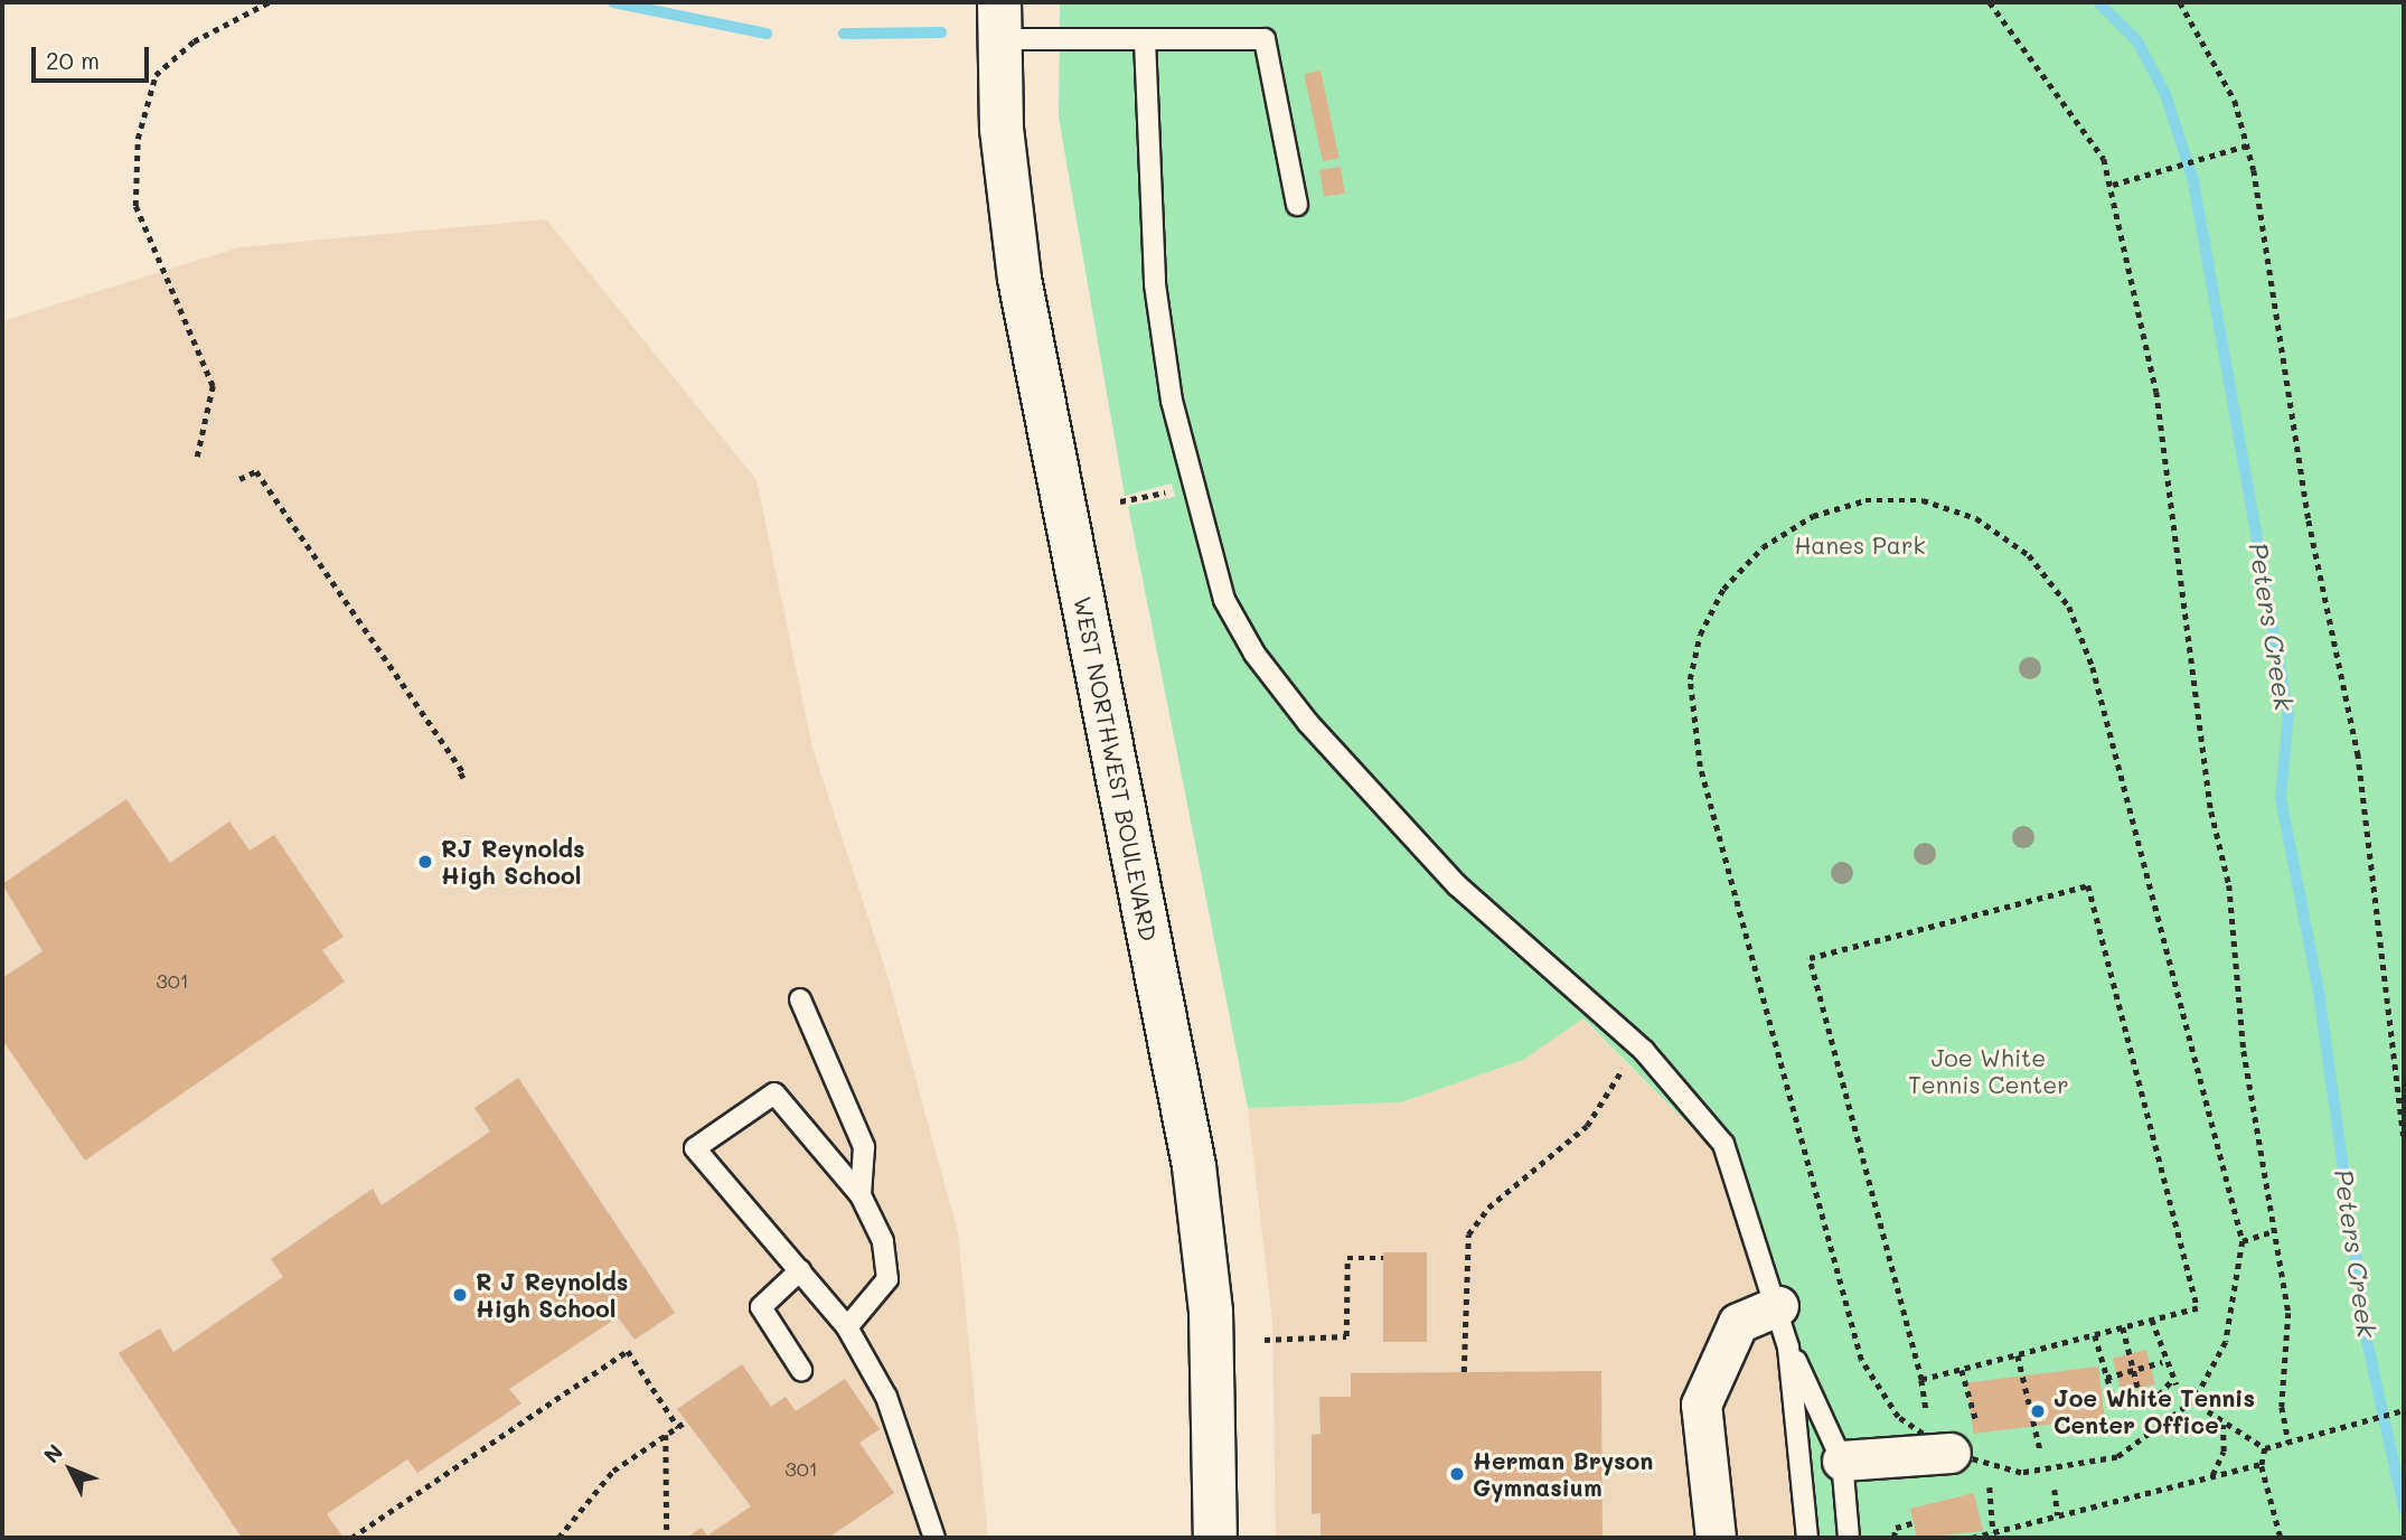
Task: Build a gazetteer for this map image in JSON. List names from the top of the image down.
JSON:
{
  "streets": {
    "main road": ["WEST NORTHWEST BOULEVARD"]
  },
  "water": ["Peters Creek"],
  "parks": ["Hanes Park", "Joe White Tennis Center"],
  "places": [
    "RJ Reynolds High School",
    "R J Reynolds High School",
    "Joe White Tennis Center Office",
    "Herman Bryson Gymnasium"
  ],
  "house_numbers": ["301", "301"],
  "scale_bar": "20 m",
  "north": "top left"
}
